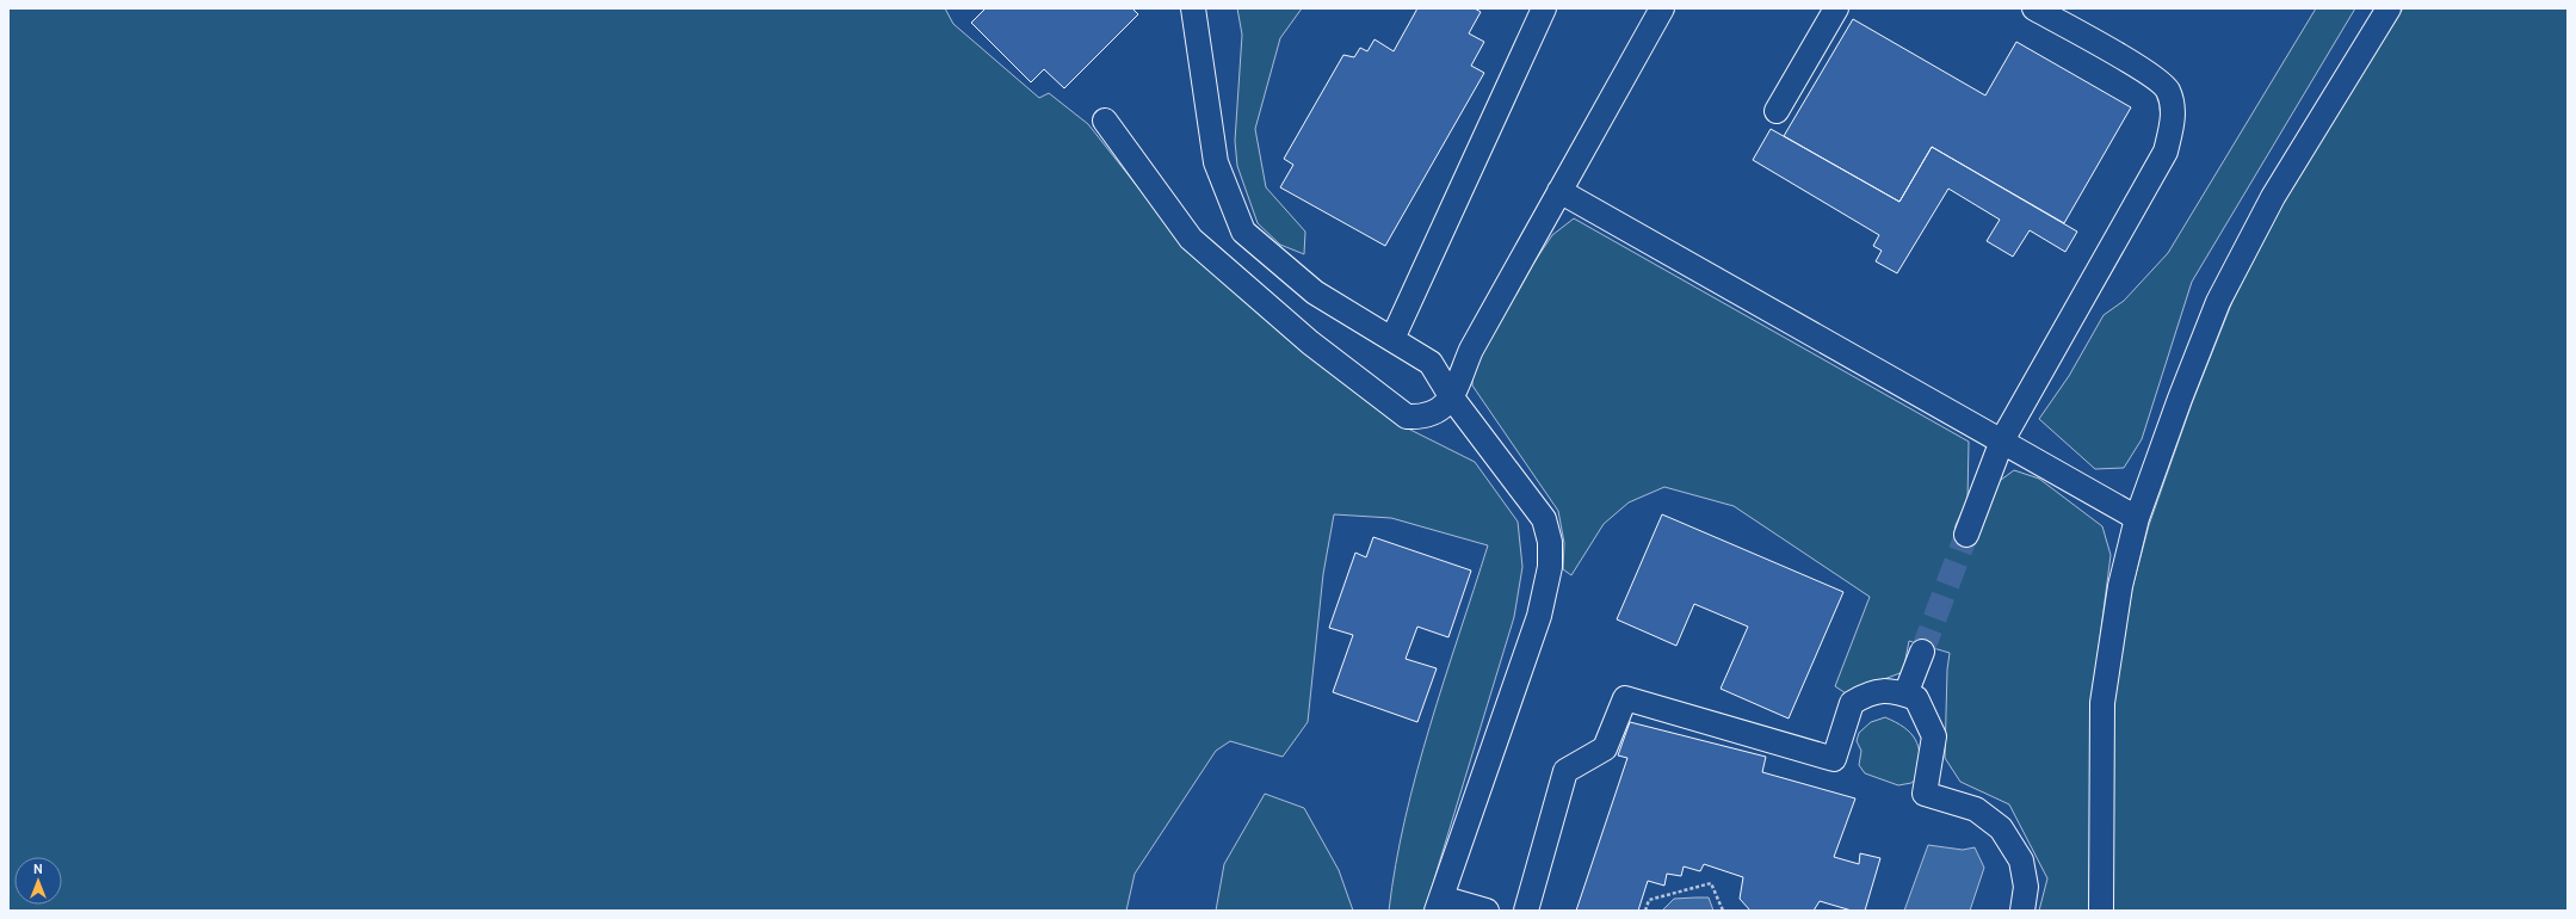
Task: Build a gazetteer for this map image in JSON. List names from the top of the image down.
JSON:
{
  "north": "top"
}
